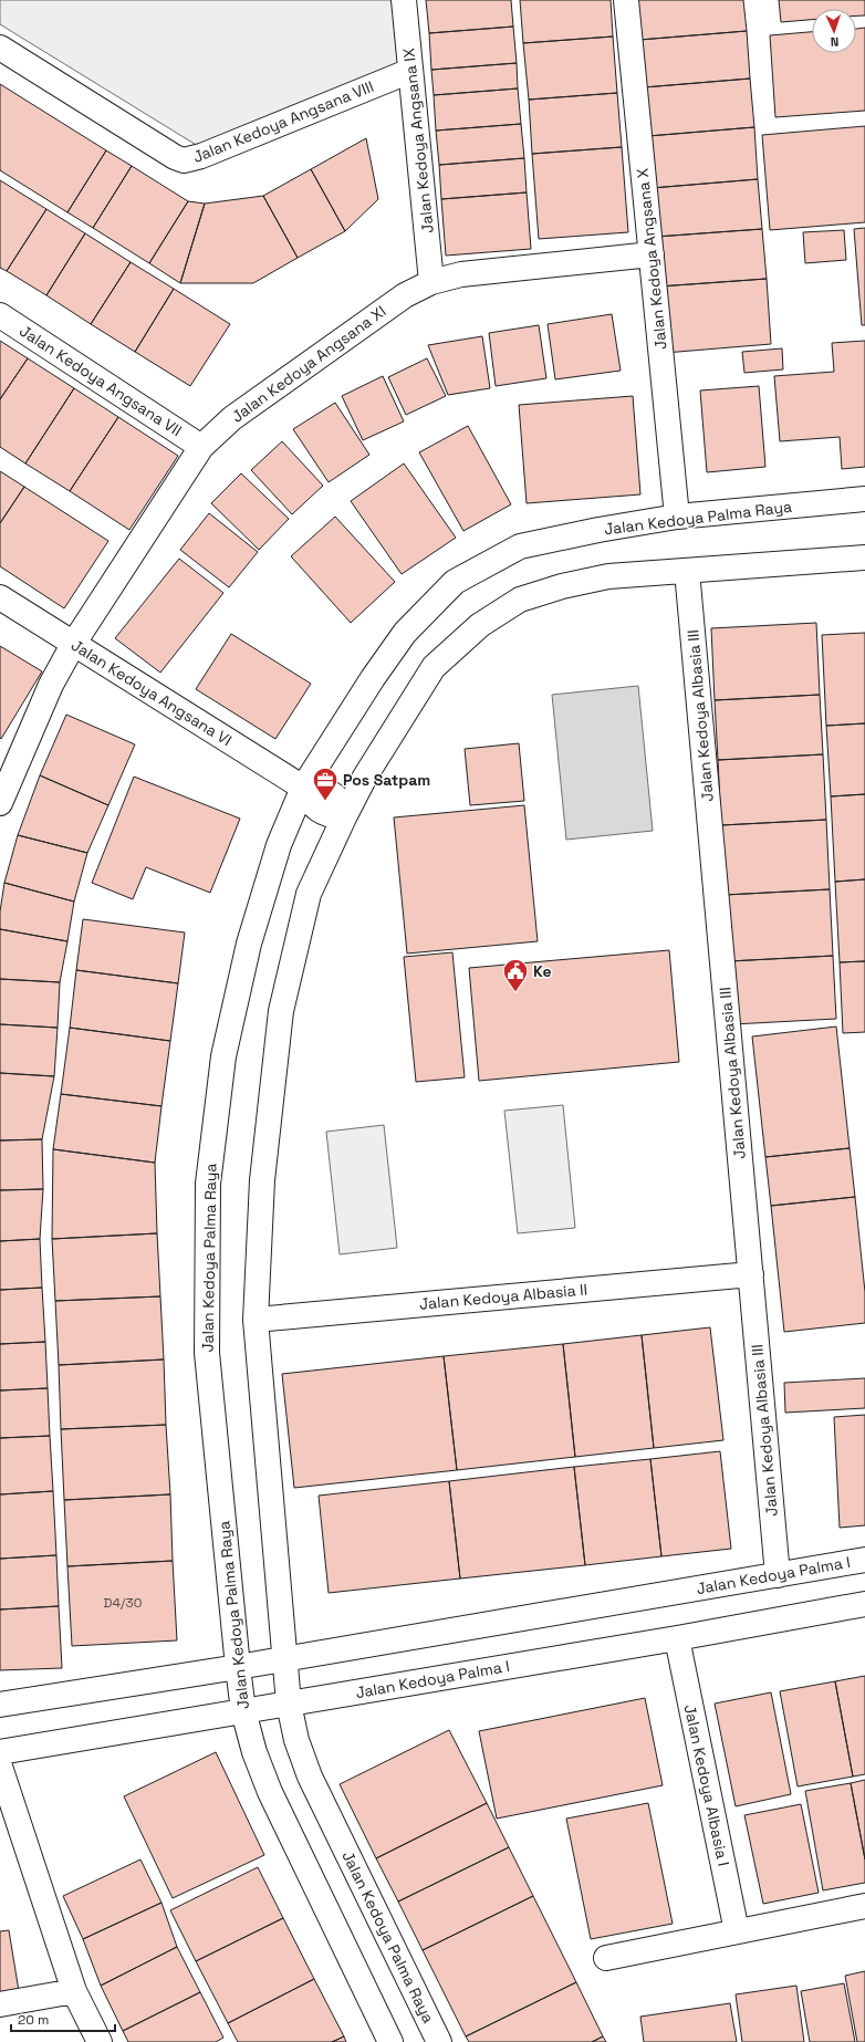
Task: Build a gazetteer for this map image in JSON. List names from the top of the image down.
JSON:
{
  "streets": {
    "street": [
      "Jalan Kedoya Angsana VIII",
      "Jalan Kedoya Angsana IX",
      "Jalan Kedoya Angsana X",
      "Jalan Kedoya Angsana XI",
      "Jalan Kedoya Angsana VII",
      "Jalan Kedoya Palma Raya",
      "Jalan Kedoya Angsana VI",
      "Jalan Kedoya Albasia III",
      "Jalan Kedoya Albasia II",
      "Jalan Kedoya Palma I",
      "Jalan Kedoya Albasia I"
    ]
  },
  "crossings": [
    ["Jalan Kedoya Angsana VIII", "Jalan Kedoya Angsana IX"],
    ["Jalan Kedoya Angsana IX", "Jalan Kedoya Angsana XI"],
    ["Jalan Kedoya Angsana X", "Jalan Kedoya Angsana XI"],
    ["Jalan Kedoya Angsana X", "Jalan Kedoya Palma Raya"],
    ["Jalan Kedoya Angsana XI", "Jalan Kedoya Angsana VII"],
    ["Jalan Kedoya Angsana XI", "Jalan Kedoya Angsana VI"],
    ["Jalan Kedoya Palma Raya", "Jalan Kedoya Angsana VI"],
    ["Jalan Kedoya Palma Raya", "Jalan Kedoya Albasia III"],
    ["Jalan Kedoya Palma Raya", "Jalan Kedoya Albasia II"],
    ["Jalan Kedoya Palma Raya", "Jalan Kedoya Palma I"],
    ["Jalan Kedoya Albasia III", "Jalan Kedoya Albasia II"],
    ["Jalan Kedoya Albasia III", "Jalan Kedoya Palma I"],
    ["Jalan Kedoya Palma I", "Jalan Kedoya Albasia I"]
  ],
  "places": {
    "office": ["Pos Satpam"],
    "public building": ["Ke"]
  },
  "house_numbers": ["D4/30"],
  "scale_bar": "20 m",
  "north": "bottom"
}
